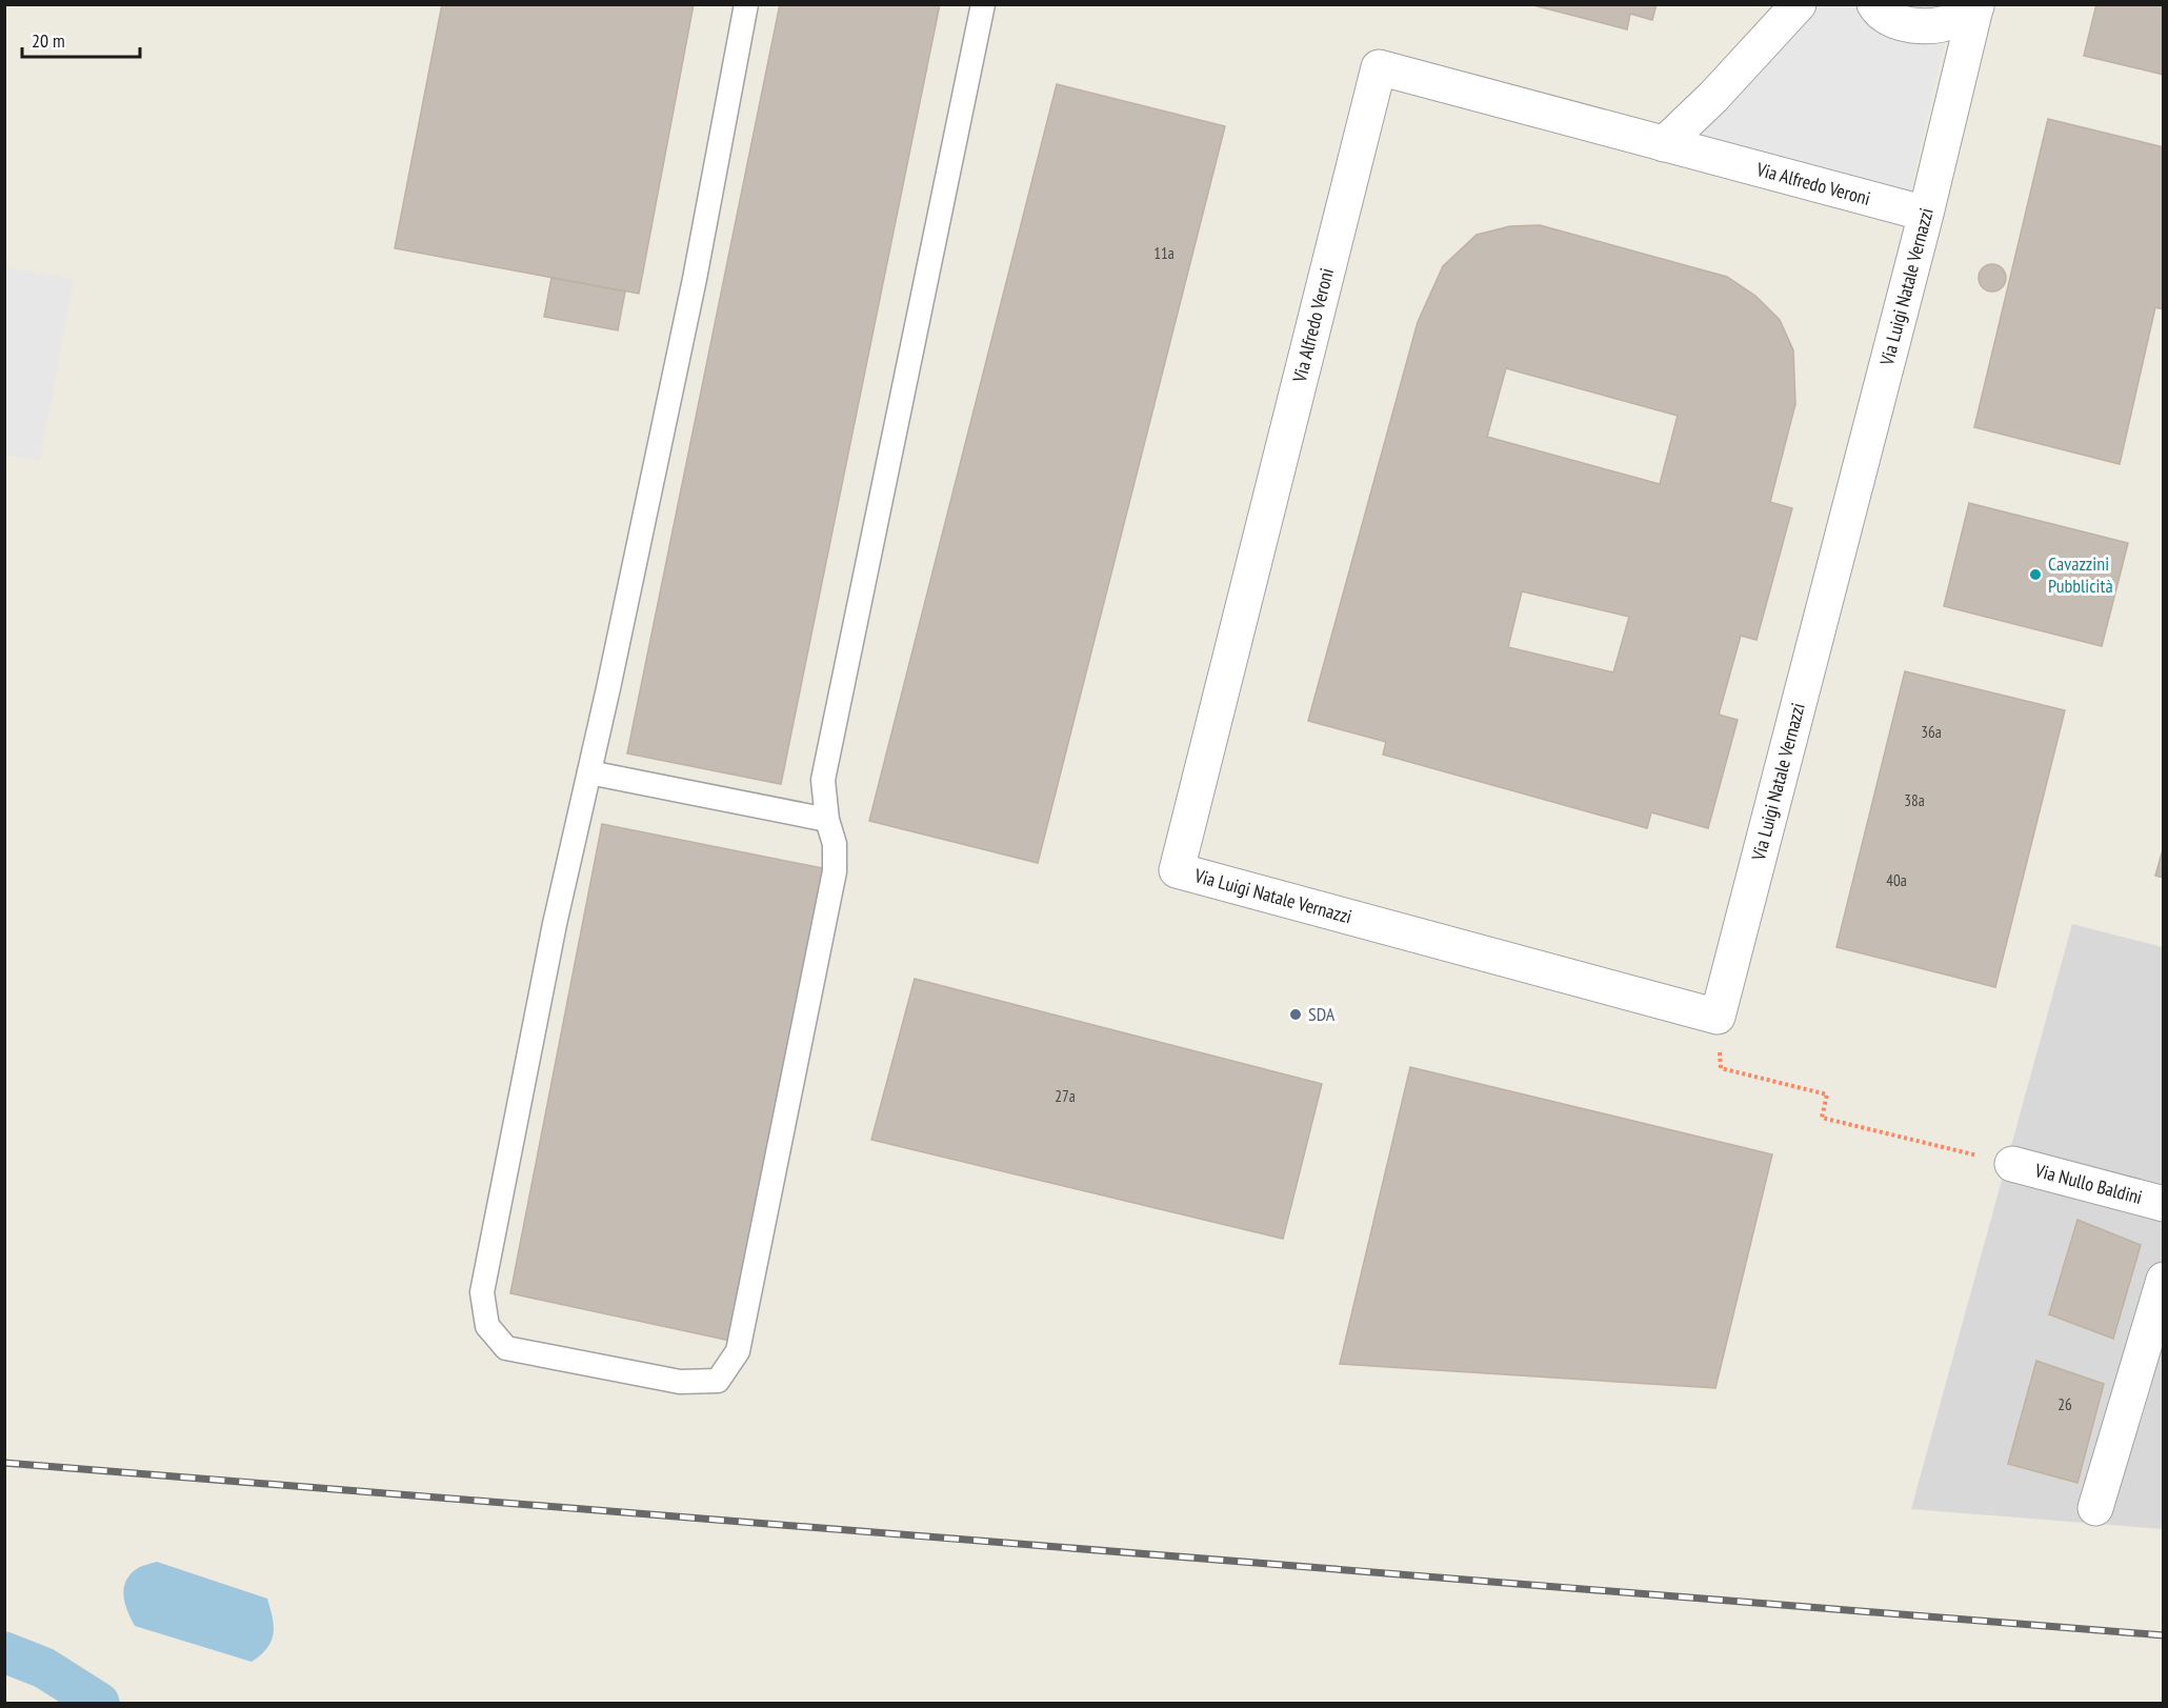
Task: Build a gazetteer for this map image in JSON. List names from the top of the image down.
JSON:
{
  "streets": {
    "street": ["Via Alfredo Veroni", "Via Luigi Natale Vernazzi", "Via Nullo Baldini"]
  },
  "crossings": [
    ["Via Alfredo Veroni", "Via Luigi Natale Vernazzi"]
  ],
  "places": ["Cavazzini Pubblicità", "SDA"],
  "house_numbers": [
    "11a",
    "36a",
    "38a",
    "40a",
    "27a",
    "26"
  ],
  "scale_bar": "20 m"
}
